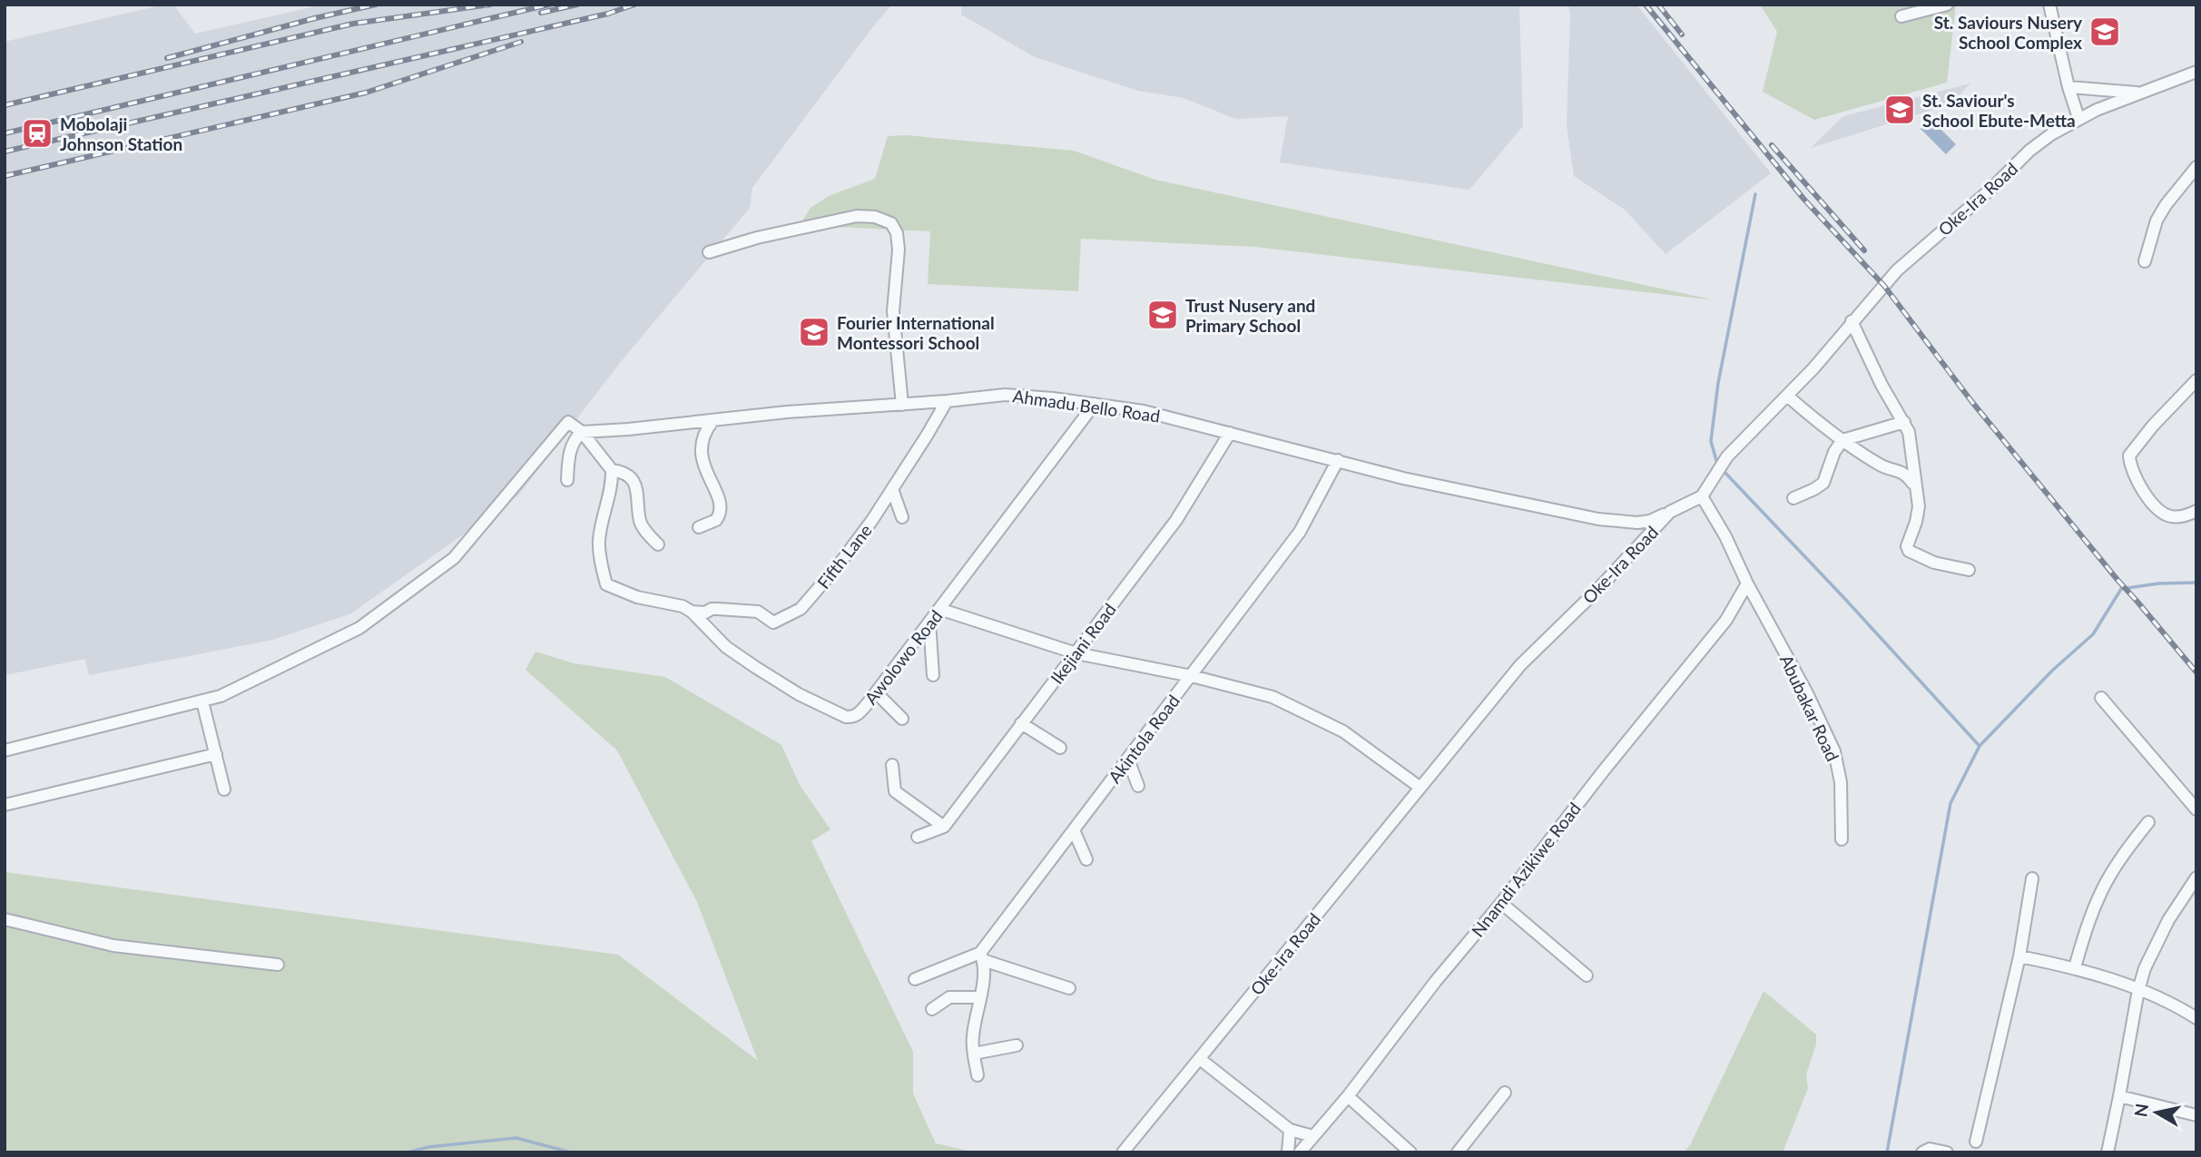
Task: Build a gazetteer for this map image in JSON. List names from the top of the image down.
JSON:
{
  "streets": {
    "street": [
      "Oke-Ira Road",
      "Ahmadu Bello Road",
      "Fifth Lane",
      "Ikejiani Road",
      "Awolowo Road",
      "Abubakar Road",
      "Akintola Road",
      "Nnamdi Azikiwe Road"
    ]
  },
  "crossings": [
    ["Oke-Ira Road", "Ahmadu Bello Road"],
    ["Ahmadu Bello Road", "Fifth Lane"],
    ["Ahmadu Bello Road", "Ikejiani Road"],
    ["Ahmadu Bello Road", "Awolowo Road"],
    ["Ahmadu Bello Road", "Akintola Road"],
    ["Fifth Lane", "Awolowo Road"],
    ["Abubakar Road", "Nnamdi Azikiwe Road"]
  ],
  "places": {
    "school or university": [
      "St. Saviours Nusery School Complex",
      "St. Saviour's School Ebute-Metta",
      "Trust Nusery and Primary School",
      "Fourier International Montessori School"
    ],
    "station": ["Mobolaji Johnson Station"]
  },
  "north": "left"
}
